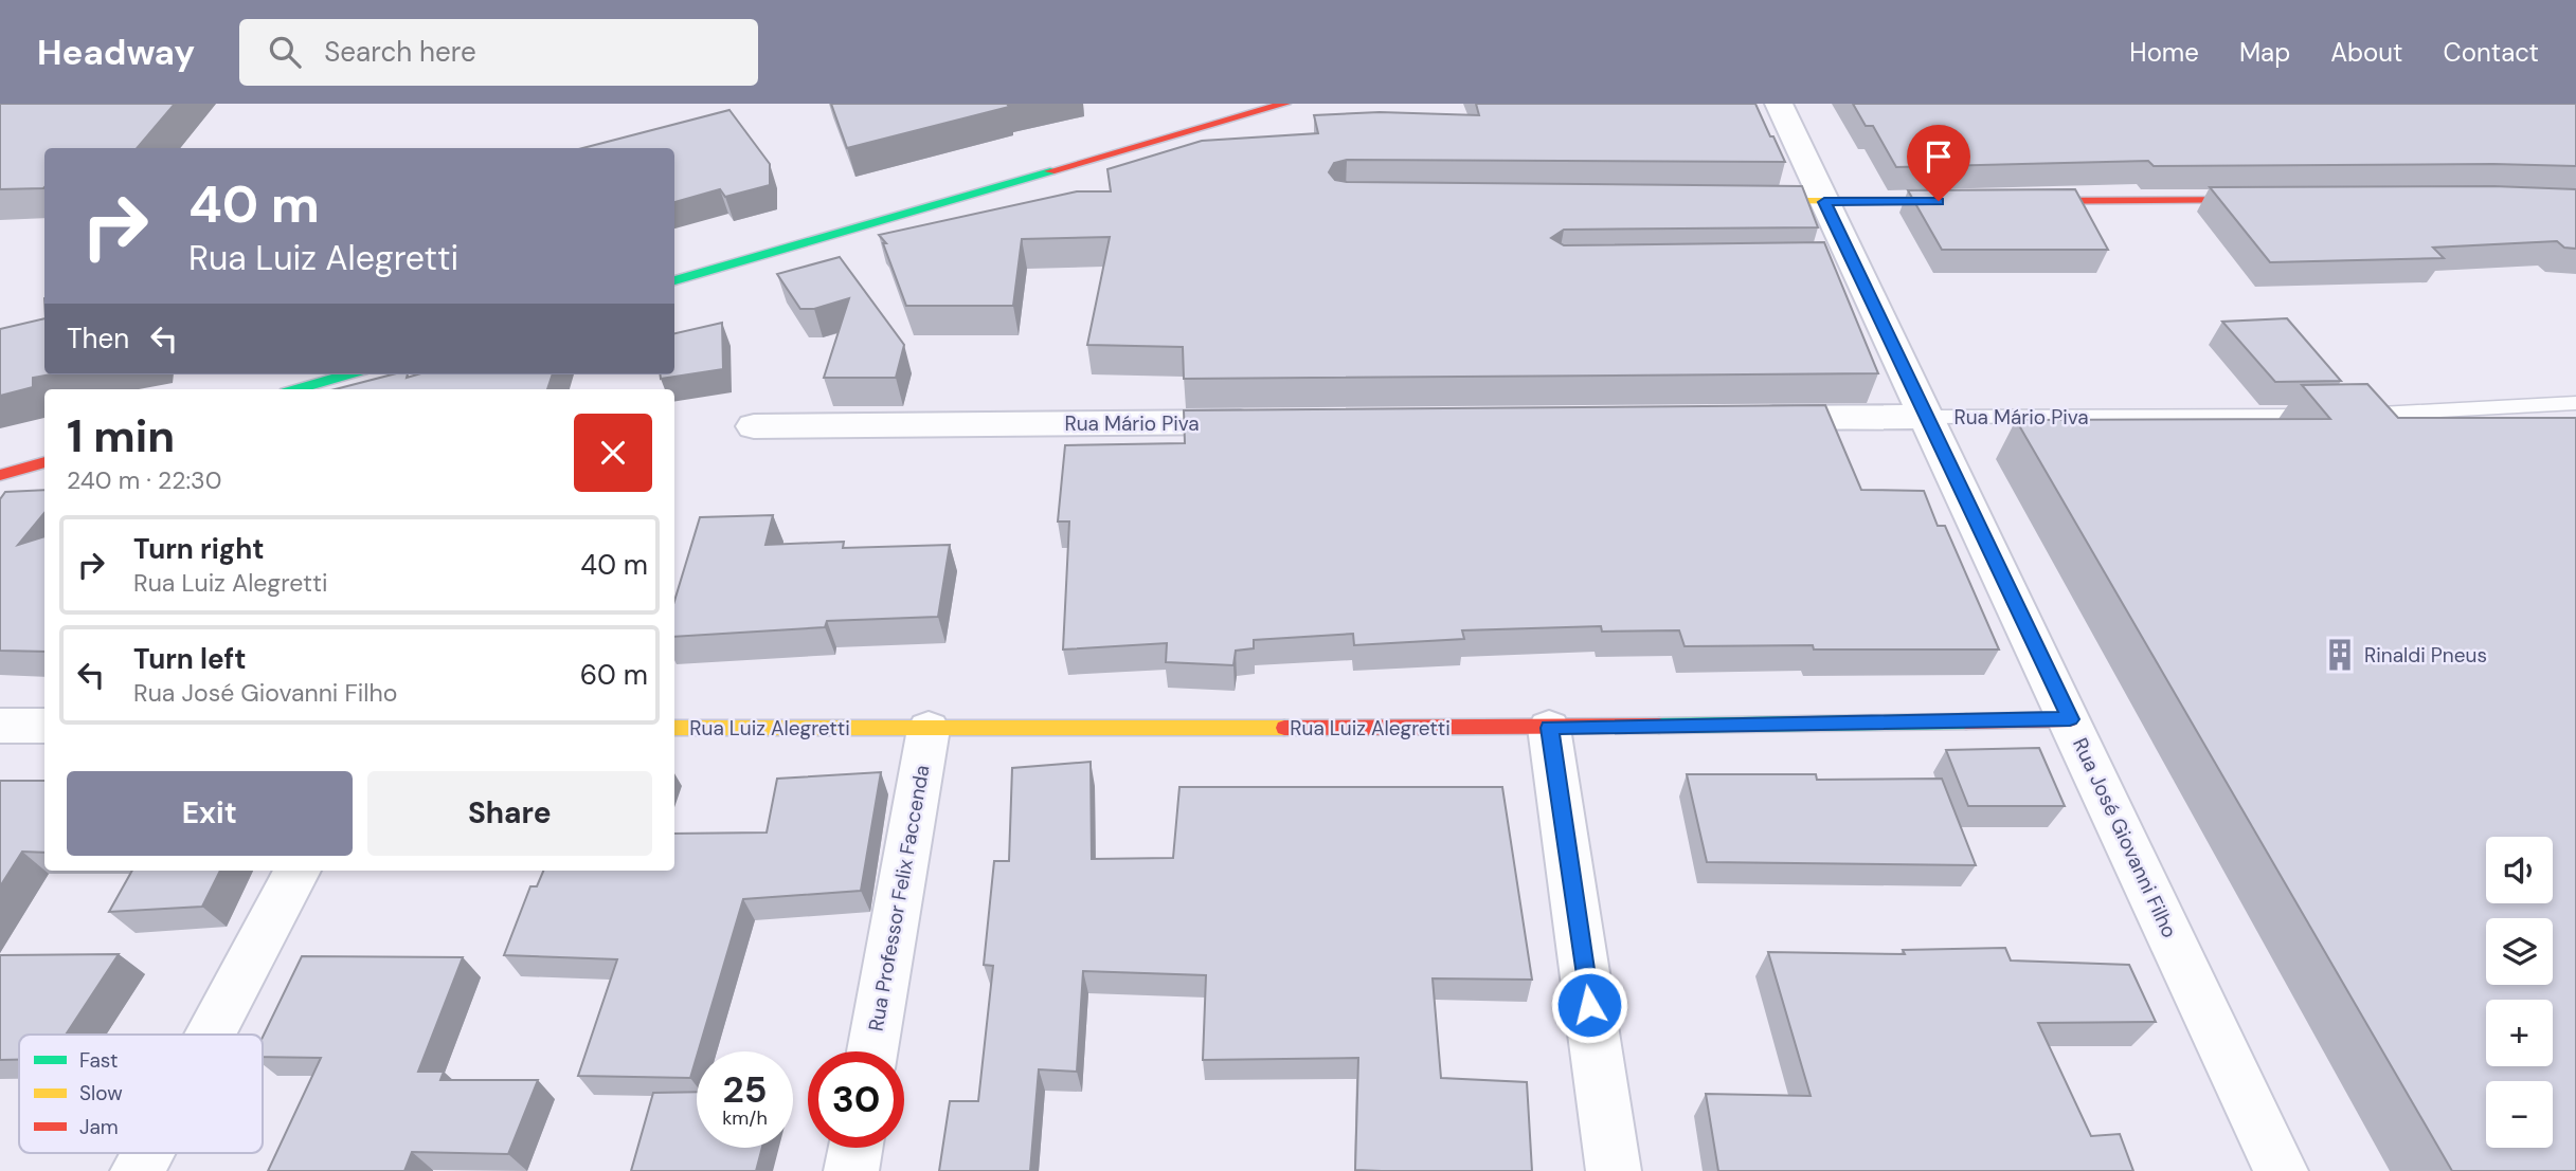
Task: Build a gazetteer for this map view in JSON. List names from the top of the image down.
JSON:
{
  "streets": {
    "street": [
      "Rua Mário Piva",
      "Rua Luiz Alegretti",
      "Rua José Giovanni Filho",
      "Rua Professor Felix Faccenda"
    ]
  },
  "crossings": [
    ["Rua Mário Piva", "Rua José Giovanni Filho"],
    ["Rua Luiz Alegretti", "Rua José Giovanni Filho"],
    ["Rua Luiz Alegretti", "Rua Professor Felix Faccenda"]
  ],
  "places": {
    "building": ["Rinaldi Pneus"]
  },
  "legend": ["Fast", "Slow", "Jam"],
  "page": {
    "header": "Headway",
    "search": "Search here",
    "nav": [
      "Home",
      "Map",
      "About",
      "Contact"
    ],
    "turn": ["40 m", "Rua Luiz Alegretti"],
    "then": "Then",
    "heading": ["1 min", "240 m · 22:30"],
    "list": [
      {
        "name": "Turn right",
        "note": "Rua Luiz Alegretti",
        "value": "40 m"
      },
      {
        "name": "Turn left",
        "note": "Rua José Giovanni Filho",
        "value": "60 m"
      }
    ],
    "buttons": ["Exit", "Share"],
    "map_buttons": ["+", "−"],
    "speed": "25 km/h",
    "limit": "30"
  }
}
